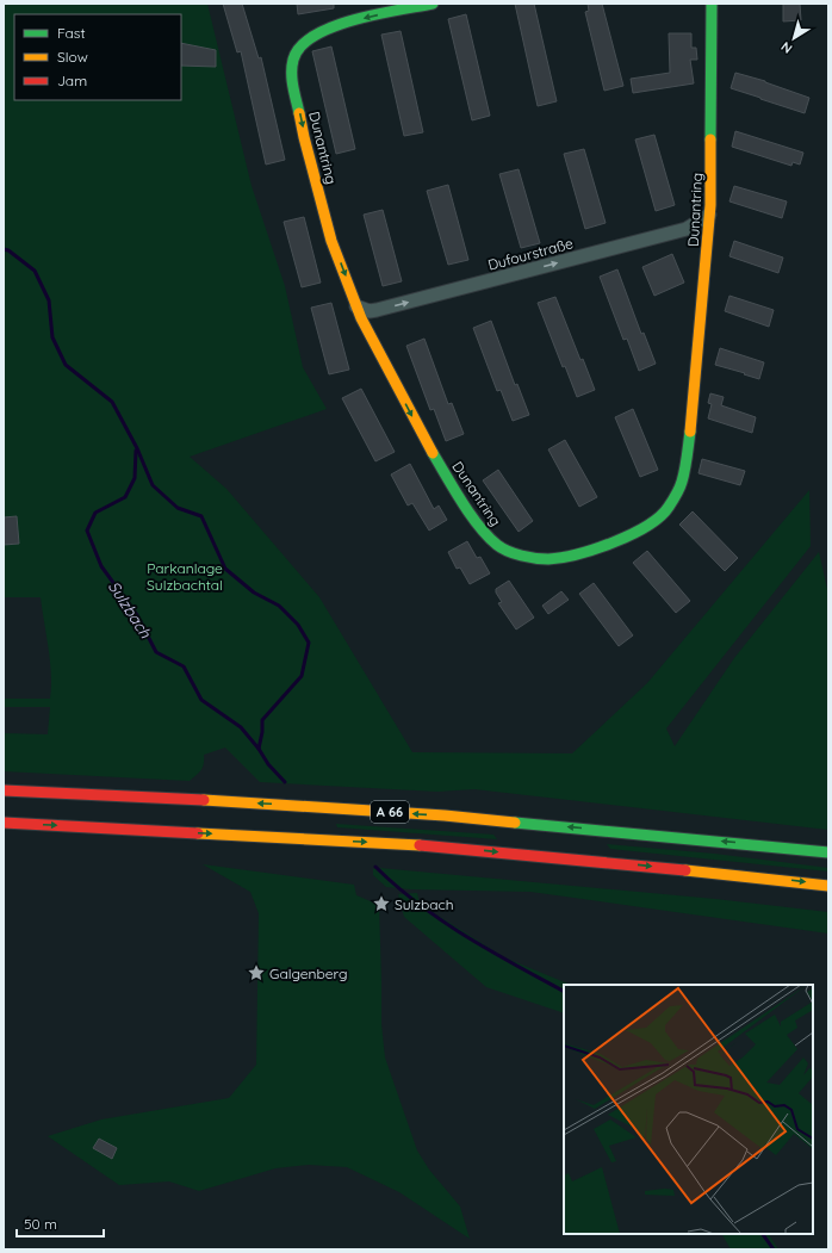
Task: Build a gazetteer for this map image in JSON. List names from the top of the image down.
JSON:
{
  "streets": {
    "main road": ["Dunantring", "A 66"],
    "street": ["Dufourstraße"]
  },
  "crossings": [
    ["Dunantring", "Dufourstraße"]
  ],
  "one_way": ["Dufourstraße"],
  "water": ["Sulzbach"],
  "parks": ["Parkanlage Sulzbachtal"],
  "places": {
    "place": ["Sulzbach", "Galgenberg"]
  },
  "legend": ["Fast", "Slow", "Jam"],
  "scale_bar": "50 m",
  "north": "bottom left"
}
